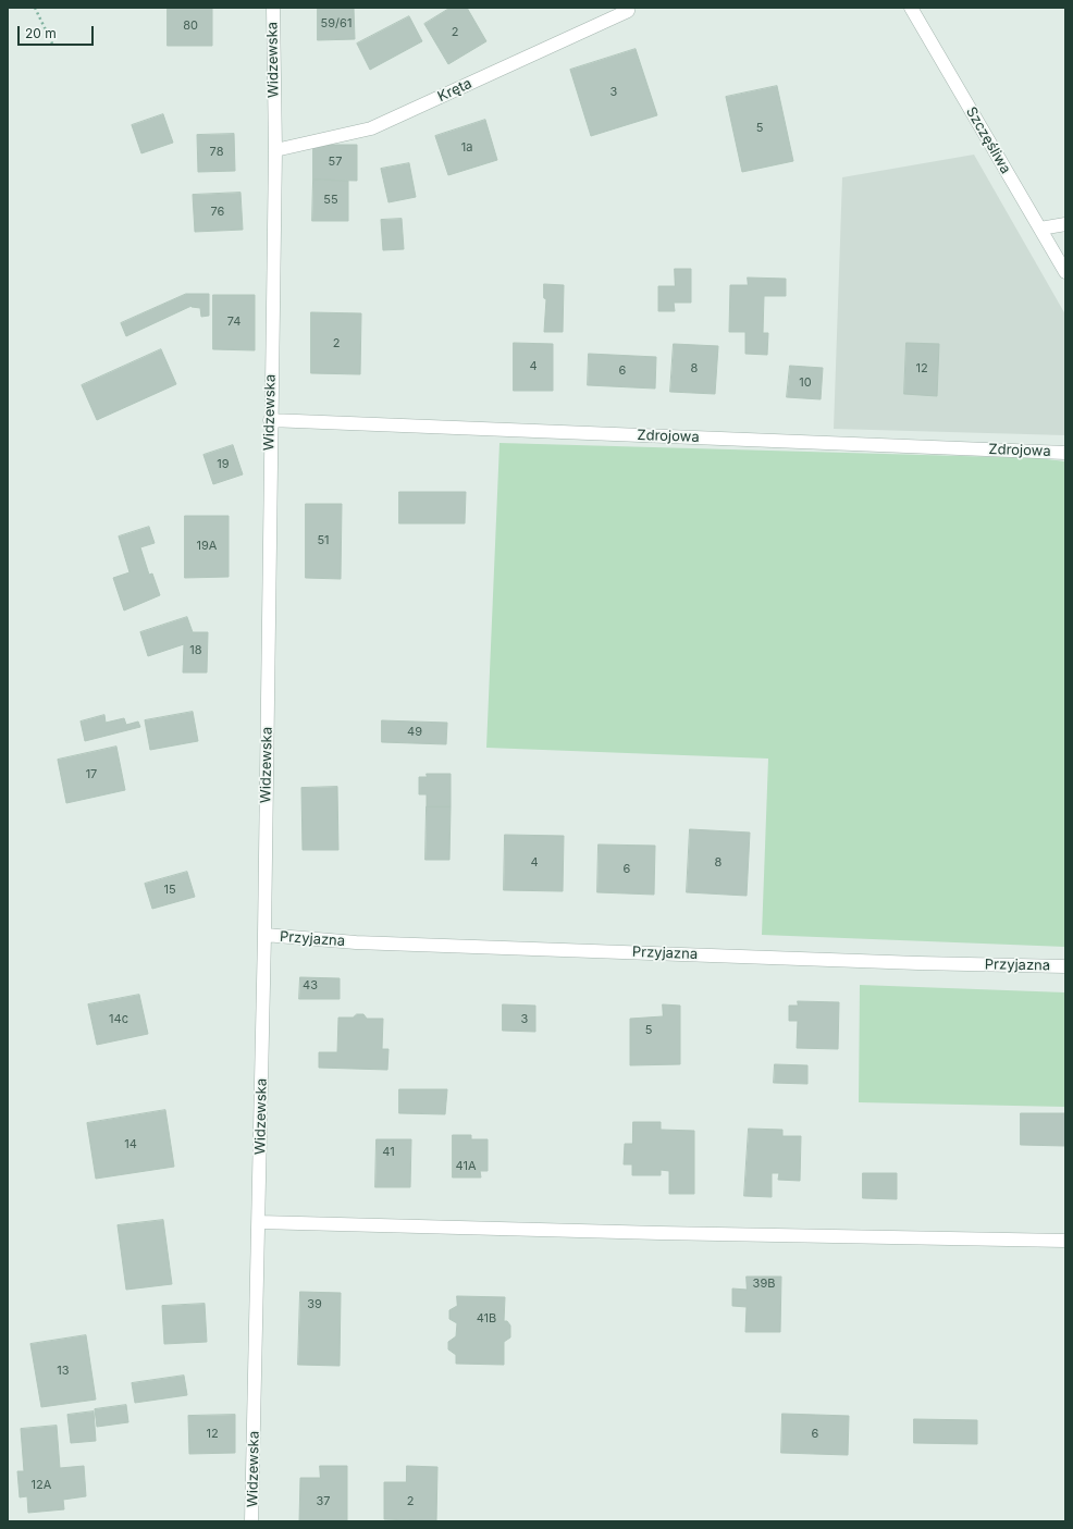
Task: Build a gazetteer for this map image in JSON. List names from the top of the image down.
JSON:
{
  "streets": {
    "street": [
      "Widzewska",
      "Kręta",
      "Szczęśliwa",
      "Zdrojowa",
      "Przyjazna"
    ]
  },
  "crossings": [
    ["Widzewska", "Kręta"],
    ["Widzewska", "Zdrojowa"],
    ["Widzewska", "Przyjazna"]
  ],
  "house_numbers": [
    "59/61",
    "80",
    "2",
    "3",
    "5",
    "1a",
    "78",
    "57",
    "55",
    "76",
    "74",
    "2",
    "4",
    "8",
    "12",
    "6",
    "10",
    "19",
    "51",
    "19A",
    "18",
    "49",
    "17",
    "4",
    "8",
    "6",
    "15",
    "43",
    "14c",
    "3",
    "5",
    "14",
    "41",
    "41A",
    "39B",
    "39",
    "41B",
    "13",
    "12",
    "6",
    "12A",
    "37",
    "2"
  ],
  "scale_bar": "20 m"
}
